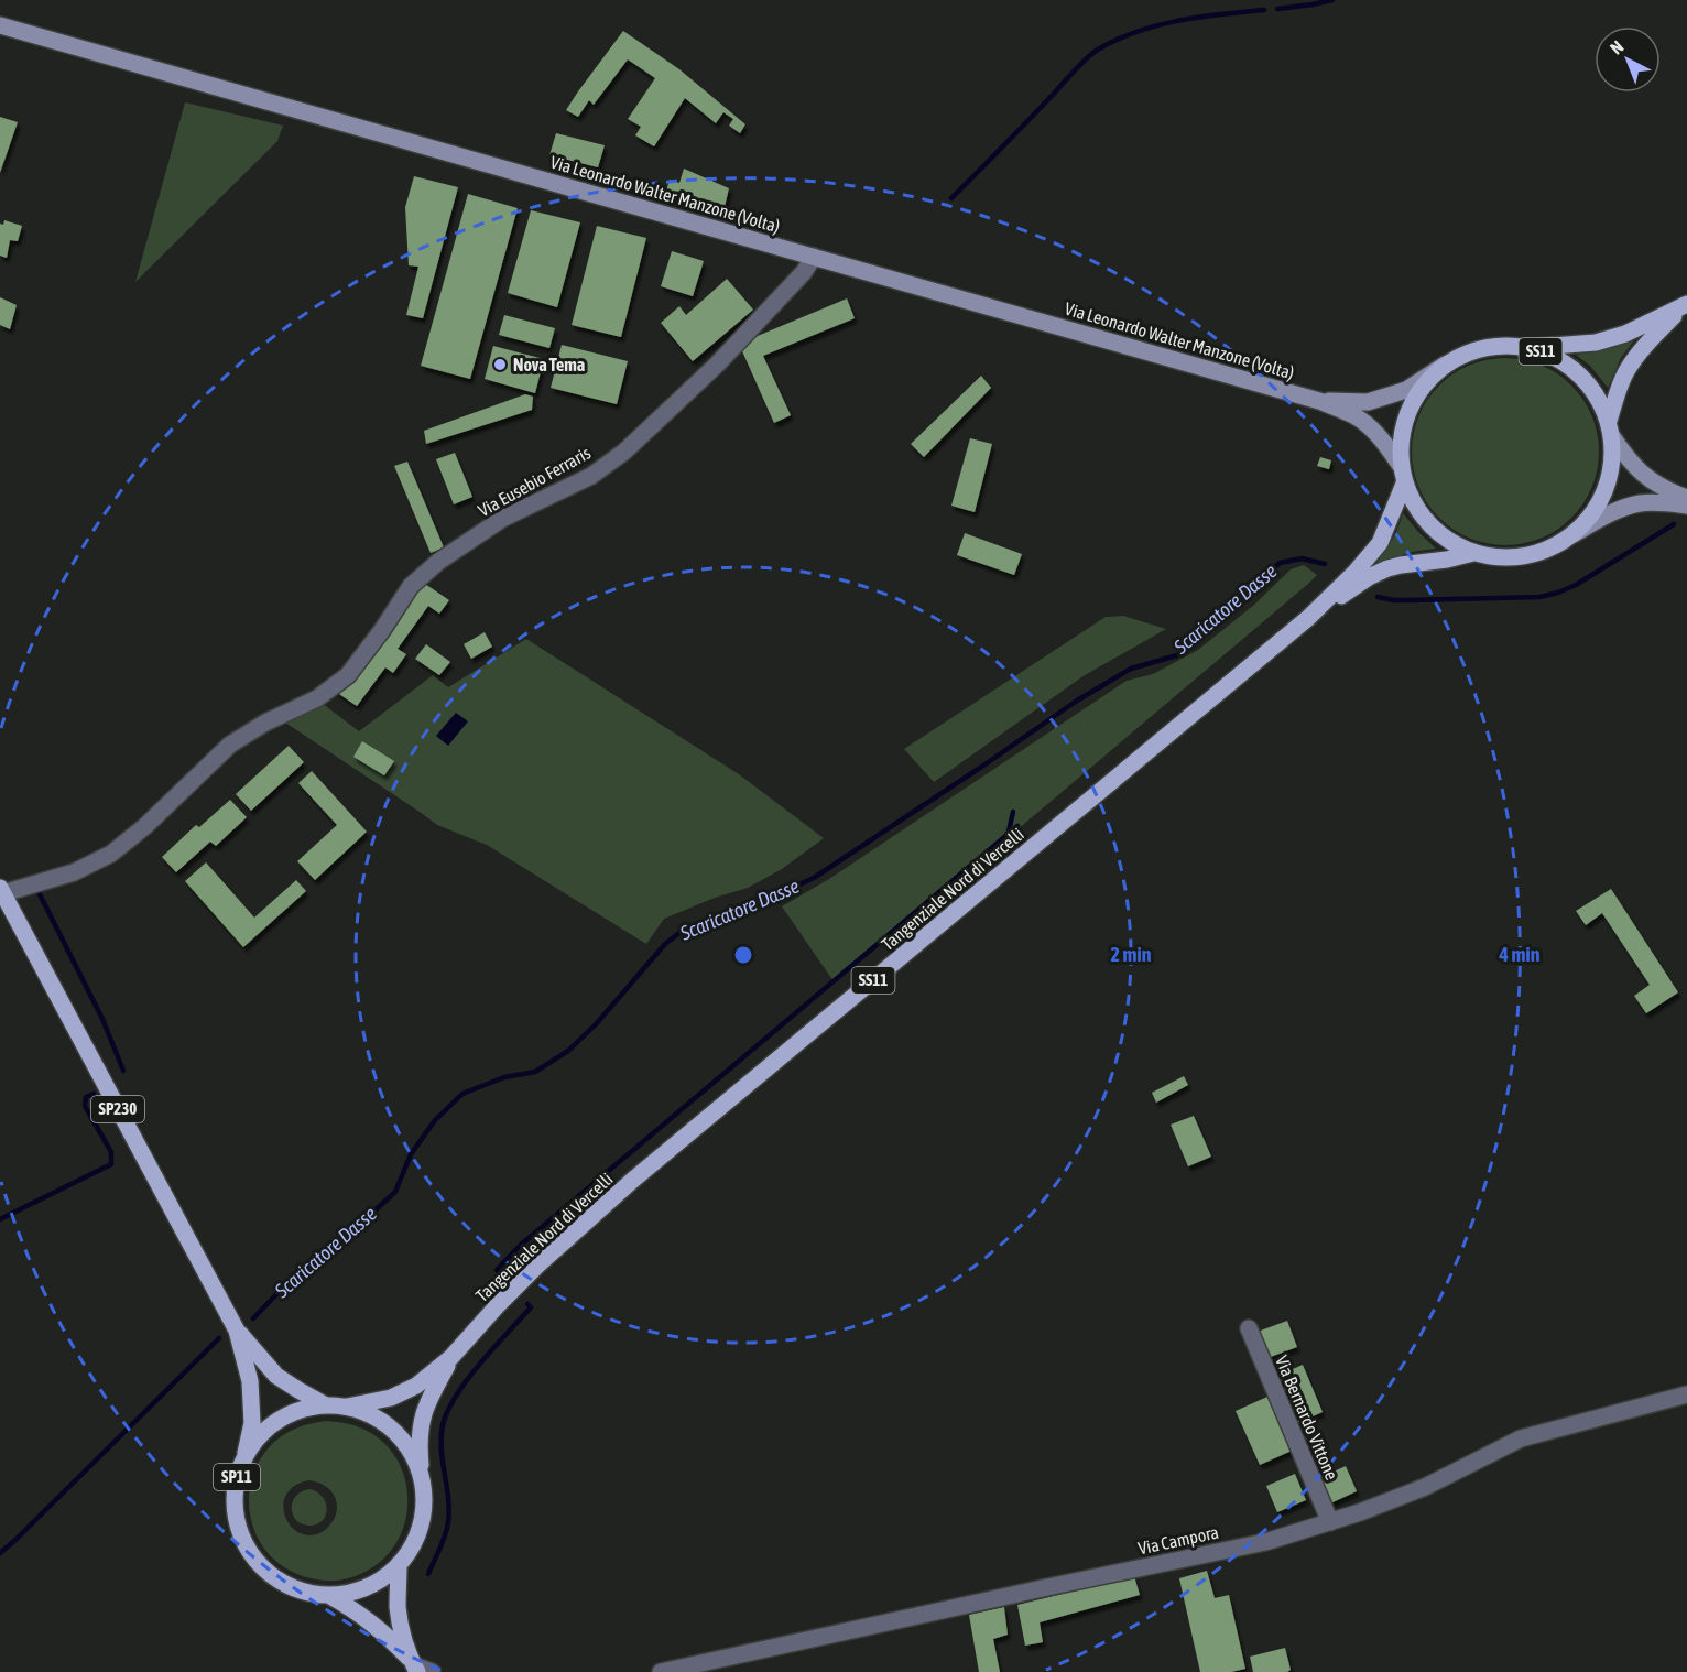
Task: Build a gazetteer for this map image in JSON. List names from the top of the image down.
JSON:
{
  "streets": {
    "main road": [
      "Via Leonardo Walter Manzone (Volta)",
      "SS11",
      "Tangenziale Nord di Vercelli",
      "SP230",
      "SP11"
    ],
    "street": ["Via Eusebio Ferraris", "Via Bernardo Vittone", "Via Campora"]
  },
  "crossings": [
    ["Via Leonardo Walter Manzone (Volta)", "Via Eusebio Ferraris"],
    ["Via Leonardo Walter Manzone (Volta)", "Tangenziale Nord di Vercelli"],
    ["Via Eusebio Ferraris", "SP230"],
    ["Tangenziale Nord di Vercelli", "SP230"],
    ["Tangenziale Nord di Vercelli", "SP11"],
    ["SP230", "SP11"],
    ["Via Bernardo Vittone", "Via Campora"]
  ],
  "water": ["Scaricatore Dasse"],
  "places": ["Nova Tema"],
  "north": "top left",
  "rings": ["2 min", "4 min"]
}
